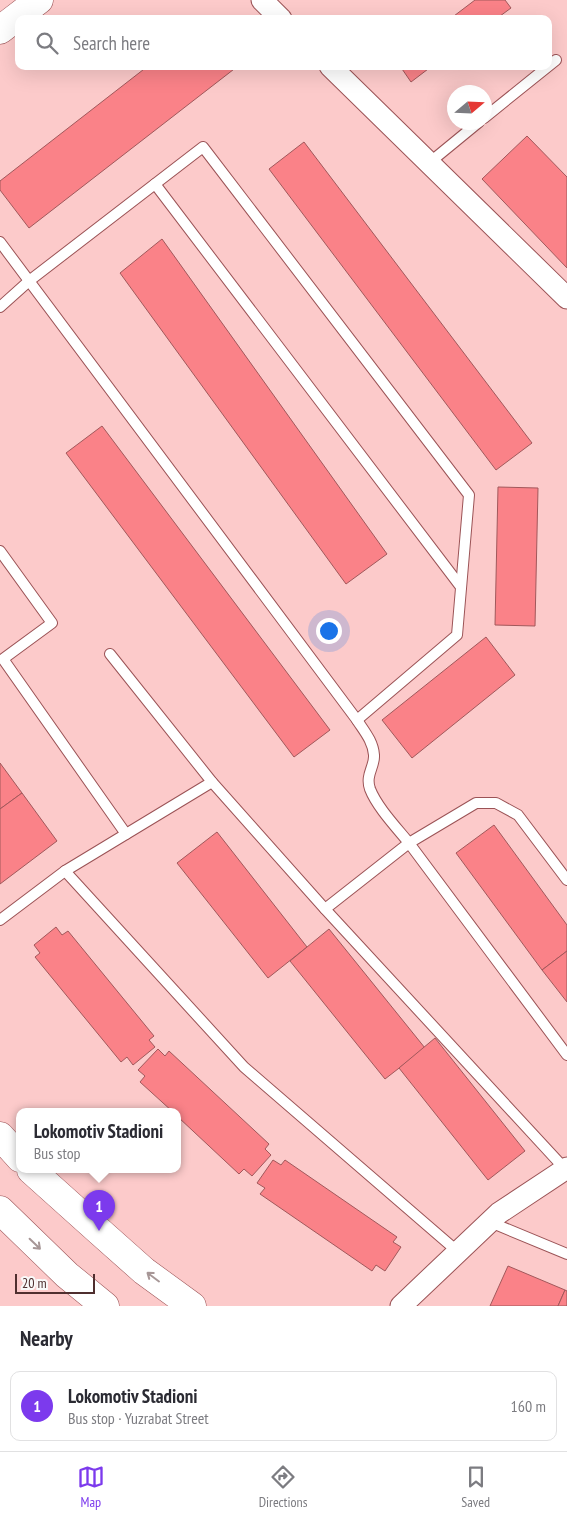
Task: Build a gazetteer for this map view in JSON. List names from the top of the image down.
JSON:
{
  "scale_bar": "20 m",
  "north": "right",
  "page": {
    "search": "Search here",
    "popup": ["Lokomotiv Stadioni", "Bus stop"],
    "pins": "1",
    "scale": "20 m",
    "heading": "Nearby",
    "list": [
      {
        "mark": "1",
        "name": "Lokomotiv Stadioni",
        "note": "Bus stop · Yuzrabat Street",
        "value": "160 m"
      }
    ],
    "nav": ["Map", "Directions", "Saved"]
  }
}
